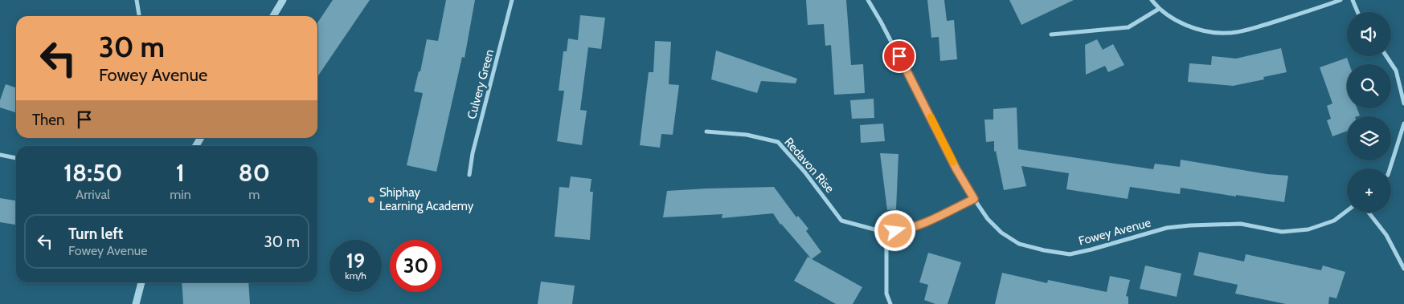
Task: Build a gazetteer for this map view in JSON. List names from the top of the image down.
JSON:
{
  "streets": {
    "street": ["Culvery Green", "Redavon Rise", "Fowey Avenue"]
  },
  "places": ["Shiphay Learning Academy"],
  "page": {
    "map_buttons": "+",
    "turn": ["30 m", "Fowey Avenue"],
    "then": "Then",
    "eta": [
      "18:50",
      "Arrival",
      "1",
      "min",
      "80",
      "m"
    ],
    "list": [
      {
        "name": "Turn left",
        "note": "Fowey Avenue",
        "value": "30 m"
      }
    ],
    "speed": "19 km/h",
    "limit": "30"
  }
}
